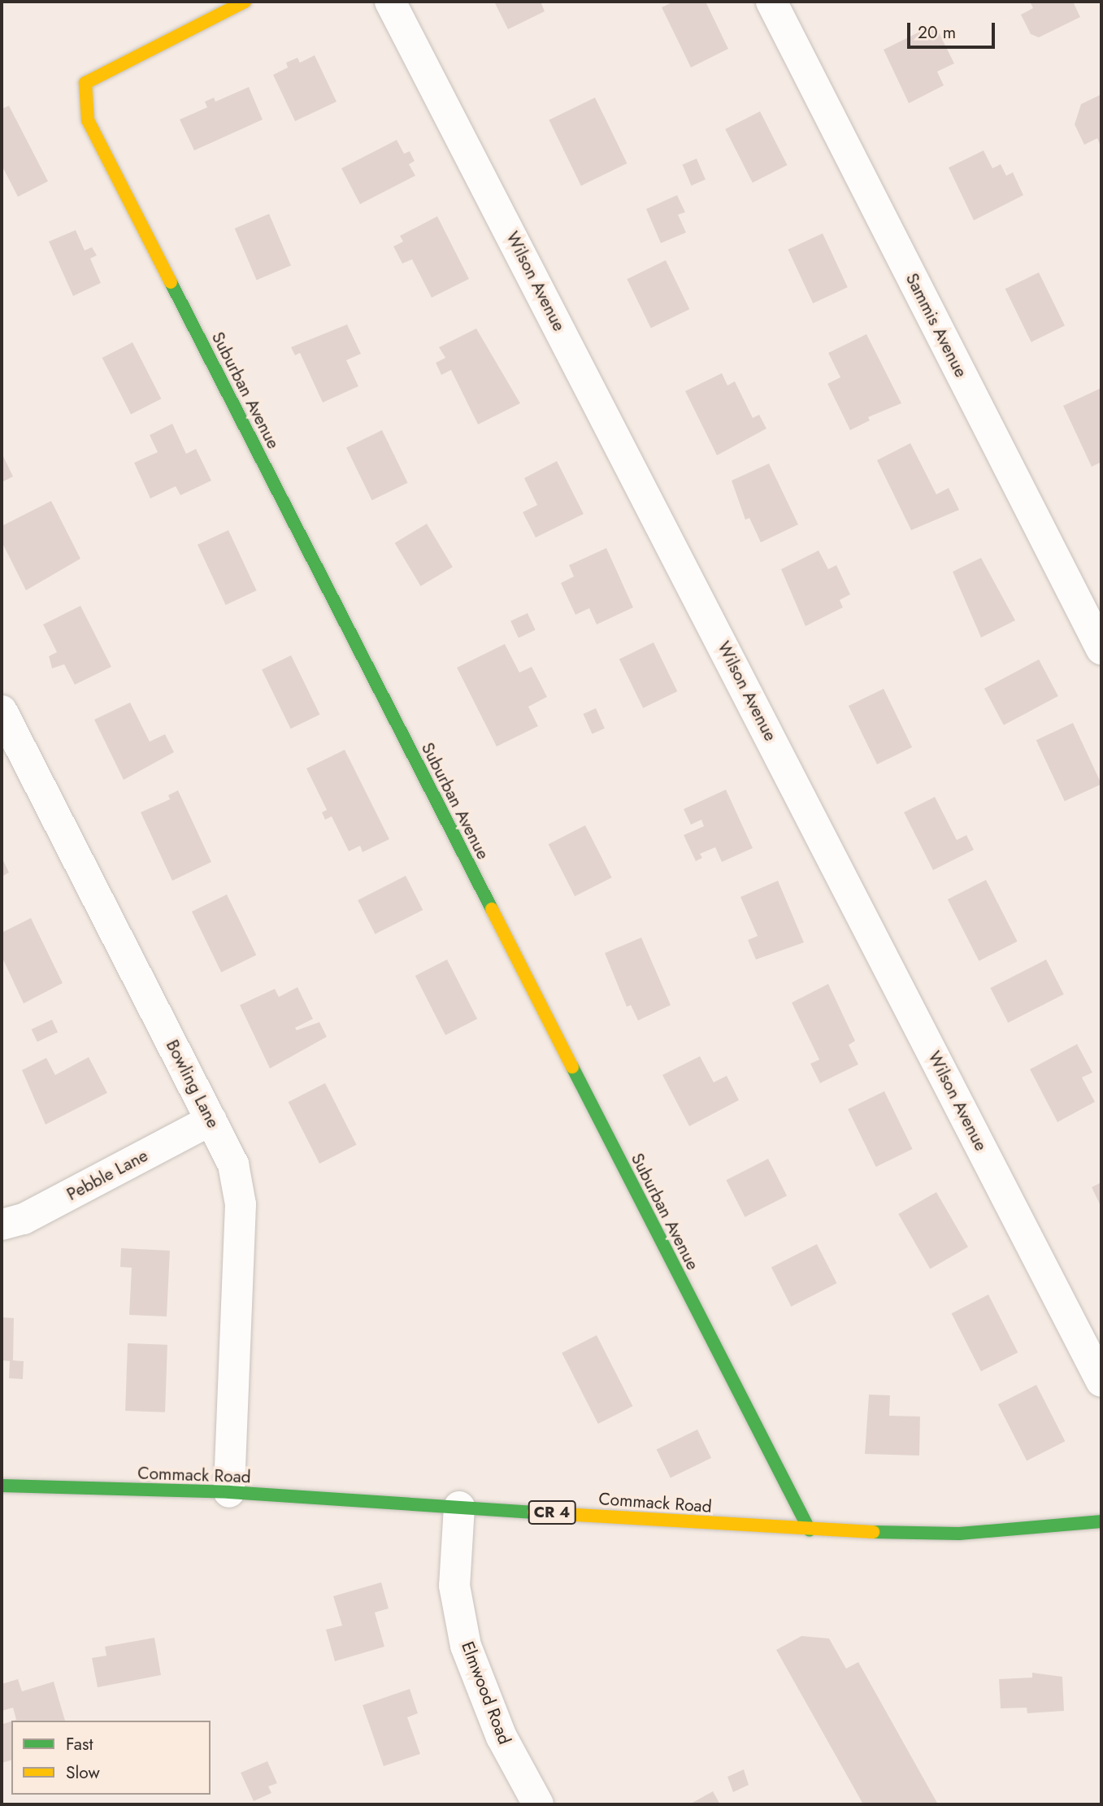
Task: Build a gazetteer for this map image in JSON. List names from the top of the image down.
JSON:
{
  "streets": {
    "street": [
      "Wilson Avenue",
      "Sammis Avenue",
      "Suburban Avenue",
      "Bowling Lane",
      "Pebble Lane",
      "Commack Road",
      "CR 4",
      "Elmwood Road"
    ]
  },
  "crossings": [
    ["Suburban Avenue", "Commack Road"],
    ["Bowling Lane", "Pebble Lane"],
    ["Bowling Lane", "Commack Road"],
    ["Commack Road", "Elmwood Road"]
  ],
  "legend": ["Fast", "Slow"],
  "scale_bar": "20 m"
}
